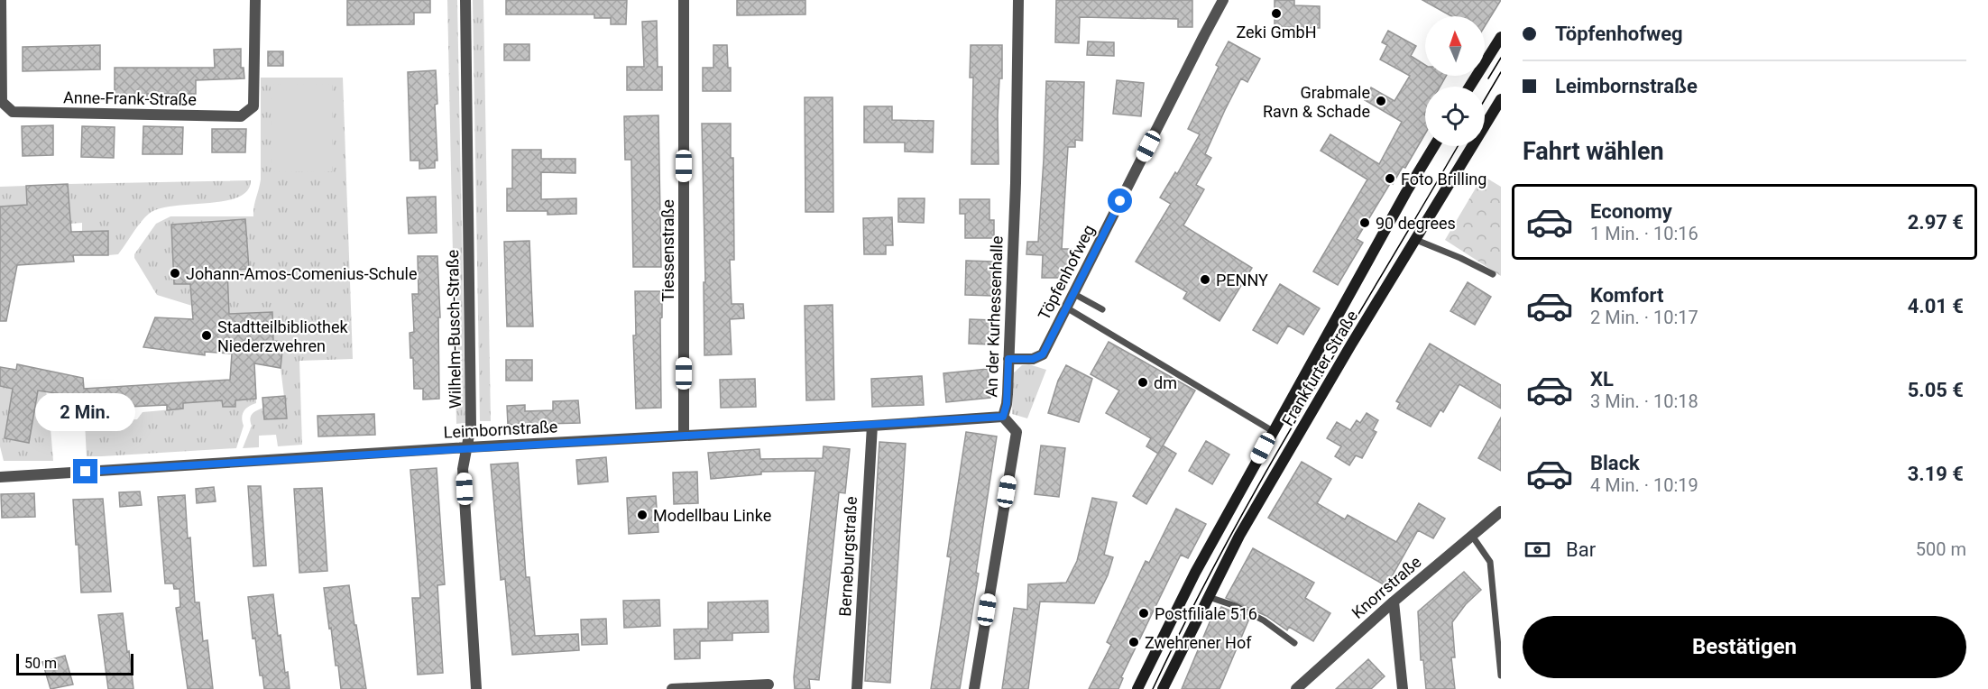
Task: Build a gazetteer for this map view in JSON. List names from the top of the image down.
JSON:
{
  "streets": {
    "main road": ["Frankfurter Straße"],
    "street": [
      "Anne-Frank-Straße",
      "Tiessenstraße",
      "Töpfenhofweg",
      "An der Kurhessenhalle",
      "Wilhelm-Busch-Straße",
      "Leimbornstraße",
      "Berneburgstraße",
      "Knorrstraße"
    ]
  },
  "crossings": [
    ["Tiessenstraße", "Leimbornstraße"],
    ["Töpfenhofweg", "An der Kurhessenhalle"],
    ["An der Kurhessenhalle", "Leimbornstraße"],
    ["Wilhelm-Busch-Straße", "Leimbornstraße"],
    ["Leimbornstraße", "Berneburgstraße"]
  ],
  "places": [
    "Zeki GmbH",
    "Grabmale Ravn & Schade",
    "Foto Brilling",
    "90 degrees",
    "Johann-Amos-Comenius-Schule",
    "PENNY",
    "Stadtteilbibliothek Niederzwehren",
    "dm",
    "Modellbau Linke",
    "Postfiliale 516",
    "Zwehrener Hof"
  ],
  "scale_bar": "50 m",
  "north": "top",
  "page": {
    "banner": ["Töpfenhofweg", "Leimbornstraße"],
    "heading": "Fahrt wählen",
    "list": [
      {
        "name": "Economy",
        "note": "1 Min. · 10:16",
        "value": "2.97 €"
      },
      {
        "name": "Komfort",
        "note": "2 Min. · 10:17",
        "value": "4.01 €"
      },
      {
        "name": "XL",
        "note": "3 Min. · 10:18",
        "value": "5.05 €"
      },
      {
        "name": "Black",
        "note": "4 Min. · 10:19",
        "value": "3.19 €"
      }
    ],
    "bubble": "2 Min.",
    "pay": ["Bar", "500 m"],
    "buttons": "Bestätigen",
    "scale": "50 m"
  }
}
